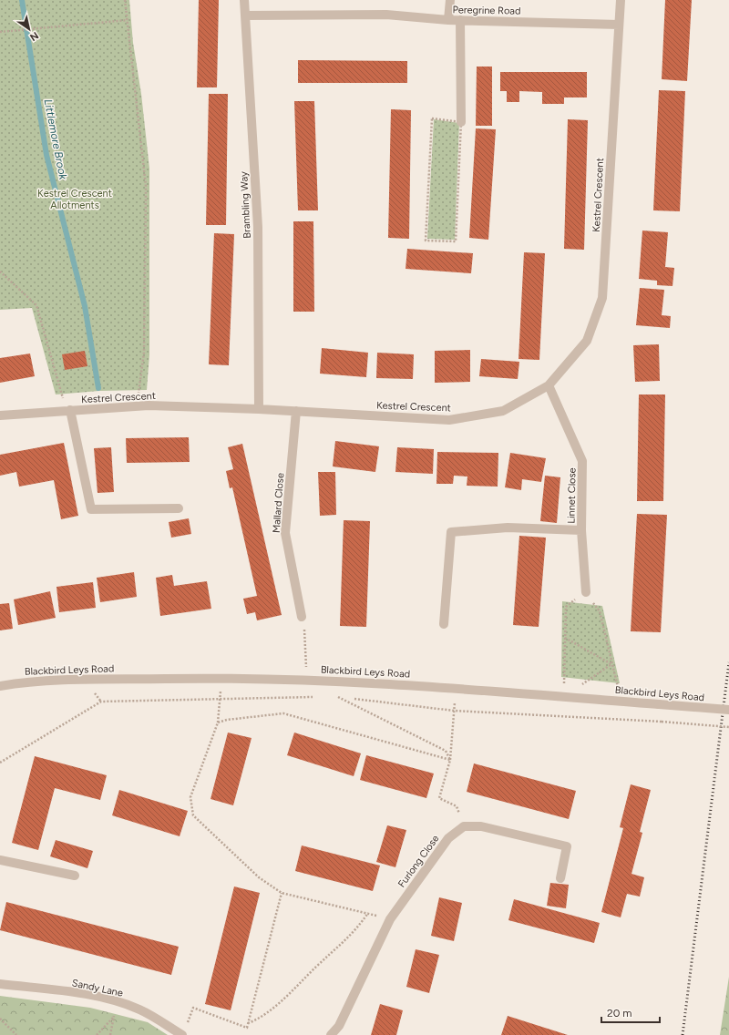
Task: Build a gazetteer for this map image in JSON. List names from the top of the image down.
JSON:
{
  "streets": {
    "street": [
      "Peregrine Road",
      "Kestrel Crescent",
      "Brambling Way",
      "Linnet Close",
      "Mallard Close",
      "Blackbird Leys Road",
      "Furlong Close",
      "Sandy Lane"
    ]
  },
  "crossings": [
    ["Peregrine Road", "Kestrel Crescent"],
    ["Peregrine Road", "Brambling Way"],
    ["Kestrel Crescent", "Brambling Way"],
    ["Kestrel Crescent", "Linnet Close"],
    ["Kestrel Crescent", "Mallard Close"]
  ],
  "water": ["Littlemore Brook"],
  "parks": ["Kestrel Crescent Allotments"],
  "scale_bar": "20 m",
  "north": "bottom right"
}
